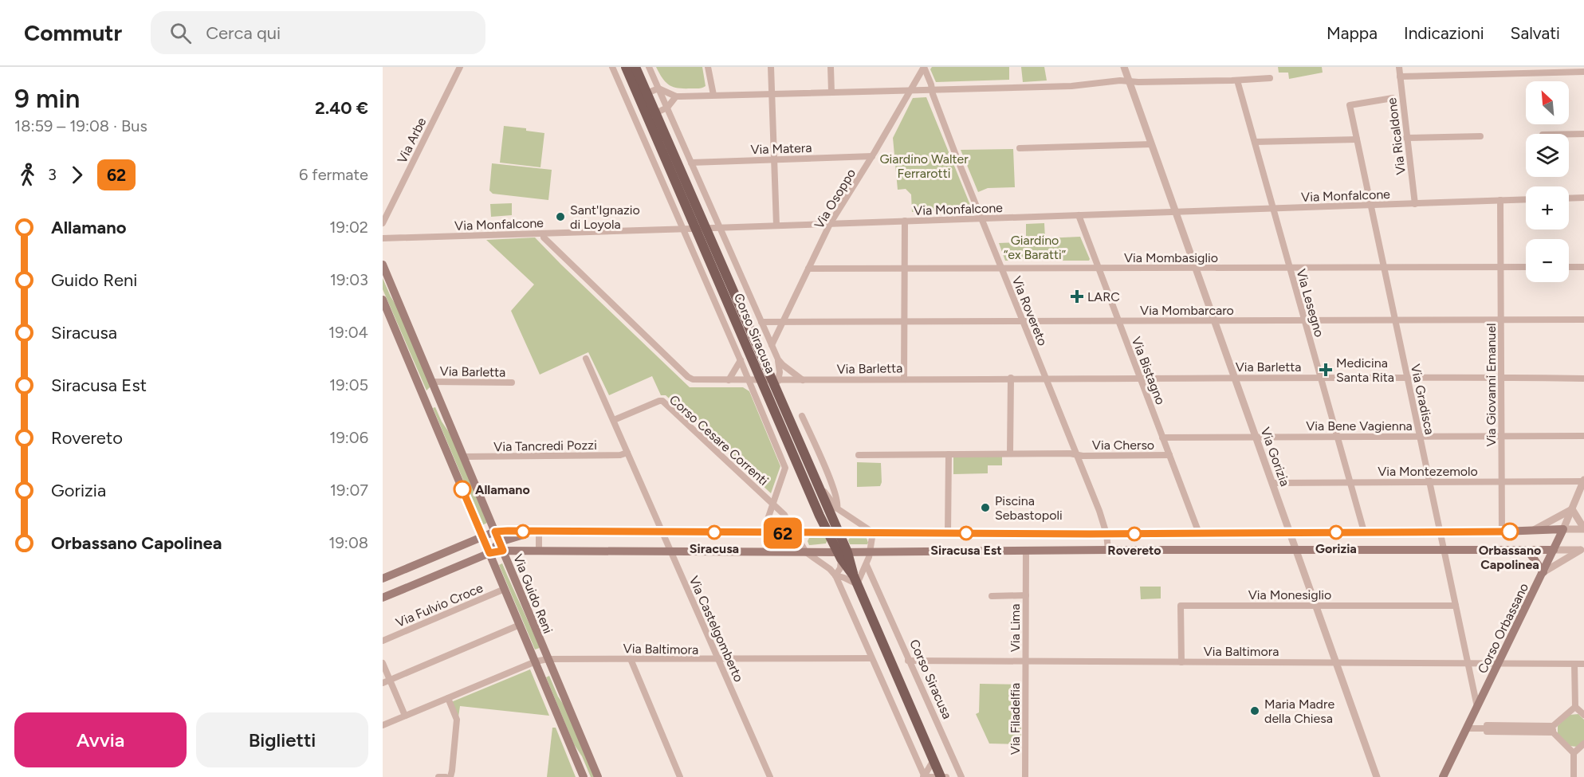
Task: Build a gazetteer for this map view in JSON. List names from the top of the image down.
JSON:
{
  "streets": {
    "main road": ["Corso Siracusa", "Via Guido Reni", "Corso Orbassano"],
    "street": [
      "Via Ricaldone",
      "Via Arbe",
      "Via Matera",
      "Via Monfalcone",
      "Via Osoppo",
      "Via Mombasiglio",
      "Via Lesegno",
      "Via Mombarcaro",
      "Via Rovereto",
      "Via Barletta",
      "Via Bistagno",
      "Via Giovanni Emanuel",
      "Via Gradisca",
      "Via Bene Vagienna",
      "Corso Cesare Correnti",
      "Via Cherso",
      "Via Tancredi Pozzi",
      "Via Gorizia",
      "Via Montezemolo",
      "Via Monesiglio",
      "Via Fulvio Croce",
      "Via Lima",
      "Via Castelgomberto",
      "Via Baltimora",
      "Via Filadelfia"
    ]
  },
  "crossings": [
    ["Via Ricaldone", "Via Monfalcone"],
    ["Via Matera", "Via Osoppo"],
    ["Via Matera", "Corso Siracusa"],
    ["Via Monfalcone", "Via Osoppo"],
    ["Via Monfalcone", "Via Lesegno"],
    ["Via Monfalcone", "Via Rovereto"],
    ["Via Monfalcone", "Corso Siracusa"],
    ["Via Monfalcone", "Via Bistagno"],
    ["Via Monfalcone", "Via Giovanni Emanuel"],
    ["Via Monfalcone", "Via Gradisca"],
    ["Via Monfalcone", "Corso Cesare Correnti"],
    ["Via Monfalcone", "Via Gorizia"],
    ["Via Osoppo", "Via Mombasiglio"],
    ["Via Osoppo", "Via Mombarcaro"],
    ["Via Osoppo", "Via Rovereto"],
    ["Via Osoppo", "Corso Siracusa"],
    ["Via Mombasiglio", "Via Lesegno"],
    ["Via Mombasiglio", "Via Rovereto"],
    ["Via Mombasiglio", "Via Bistagno"],
    ["Via Mombasiglio", "Via Giovanni Emanuel"],
    ["Via Mombasiglio", "Via Gradisca"],
    ["Via Mombasiglio", "Via Gorizia"],
    ["Via Lesegno", "Via Mombarcaro"],
    ["Via Lesegno", "Via Barletta"],
    ["Via Lesegno", "Via Bene Vagienna"],
    ["Via Lesegno", "Via Montezemolo"],
    ["Via Mombarcaro", "Via Rovereto"],
    ["Via Mombarcaro", "Corso Siracusa"],
    ["Via Mombarcaro", "Via Bistagno"],
    ["Via Mombarcaro", "Via Giovanni Emanuel"],
    ["Via Mombarcaro", "Via Gradisca"],
    ["Via Mombarcaro", "Via Gorizia"],
    ["Via Rovereto", "Via Barletta"],
    ["Via Rovereto", "Via Cherso"],
    ["Corso Siracusa", "Via Barletta"],
    ["Corso Siracusa", "Corso Cesare Correnti"],
    ["Corso Siracusa", "Via Baltimora"],
    ["Via Barletta", "Via Bistagno"],
    ["Via Barletta", "Via Giovanni Emanuel"],
    ["Via Barletta", "Via Gradisca"],
    ["Via Barletta", "Corso Cesare Correnti"],
    ["Via Barletta", "Via Gorizia"],
    ["Via Barletta", "Via Guido Reni"],
    ["Via Bistagno", "Via Bene Vagienna"],
    ["Via Bistagno", "Via Cherso"],
    ["Via Giovanni Emanuel", "Via Bene Vagienna"],
    ["Via Giovanni Emanuel", "Via Montezemolo"],
    ["Via Gradisca", "Via Bene Vagienna"],
    ["Via Gradisca", "Via Montezemolo"],
    ["Via Gradisca", "Via Monesiglio"],
    ["Via Gradisca", "Corso Orbassano"],
    ["Via Gradisca", "Via Baltimora"],
    ["Via Bene Vagienna", "Via Gorizia"],
    ["Corso Cesare Correnti", "Via Castelgomberto"],
    ["Via Tancredi Pozzi", "Via Guido Reni"],
    ["Via Tancredi Pozzi", "Via Castelgomberto"],
    ["Via Gorizia", "Via Montezemolo"],
    ["Via Gorizia", "Via Monesiglio"],
    ["Via Gorizia", "Via Baltimora"],
    ["Via Montezemolo", "Corso Orbassano"],
    ["Via Guido Reni", "Via Fulvio Croce"],
    ["Via Guido Reni", "Via Baltimora"],
    ["Via Monesiglio", "Via Baltimora"],
    ["Via Lima", "Via Baltimora"],
    ["Via Lima", "Via Filadelfia"],
    ["Corso Orbassano", "Via Baltimora"],
    ["Via Castelgomberto", "Via Baltimora"],
    ["Via Baltimora", "Via Filadelfia"]
  ],
  "parks": ["Giardino Walter Ferrarotti", "Giardino “ex Baratti”"],
  "places": {
    "other": [
      "Sant'Ignazio di Loyola",
      "Allamano",
      "Piscina Sebastopoli",
      "Orbassano Capolinea",
      "Siracusa",
      "Gorizia",
      "Siracusa Est",
      "Rovereto",
      "Maria Madre della Chiesa"
    ],
    "health": ["LARC", "Medicina Santa Rita"]
  },
  "lines": ["bus line 62"],
  "north": "top left",
  "page": {
    "header": "Commutr",
    "search": "Cerca qui",
    "nav": ["Mappa", "Indicazioni", "Salvati"],
    "heading": ["9 min", "18:59 – 19:08 · Bus", "2.40 €"],
    "on_map": "62",
    "map_buttons": ["+", "−"],
    "legs": ["3", "62", "6 fermate"],
    "list": [
      {
        "name": "Allamano",
        "value": "19:02"
      },
      {
        "name": "Guido Reni",
        "value": "19:03"
      },
      {
        "name": "Siracusa",
        "value": "19:04"
      },
      {
        "name": "Siracusa Est",
        "value": "19:05"
      },
      {
        "name": "Rovereto",
        "value": "19:06"
      },
      {
        "name": "Gorizia",
        "value": "19:07"
      },
      {
        "name": "Orbassano Capolinea",
        "value": "19:08"
      }
    ],
    "buttons": ["Avvia", "Biglietti"]
  }
}
